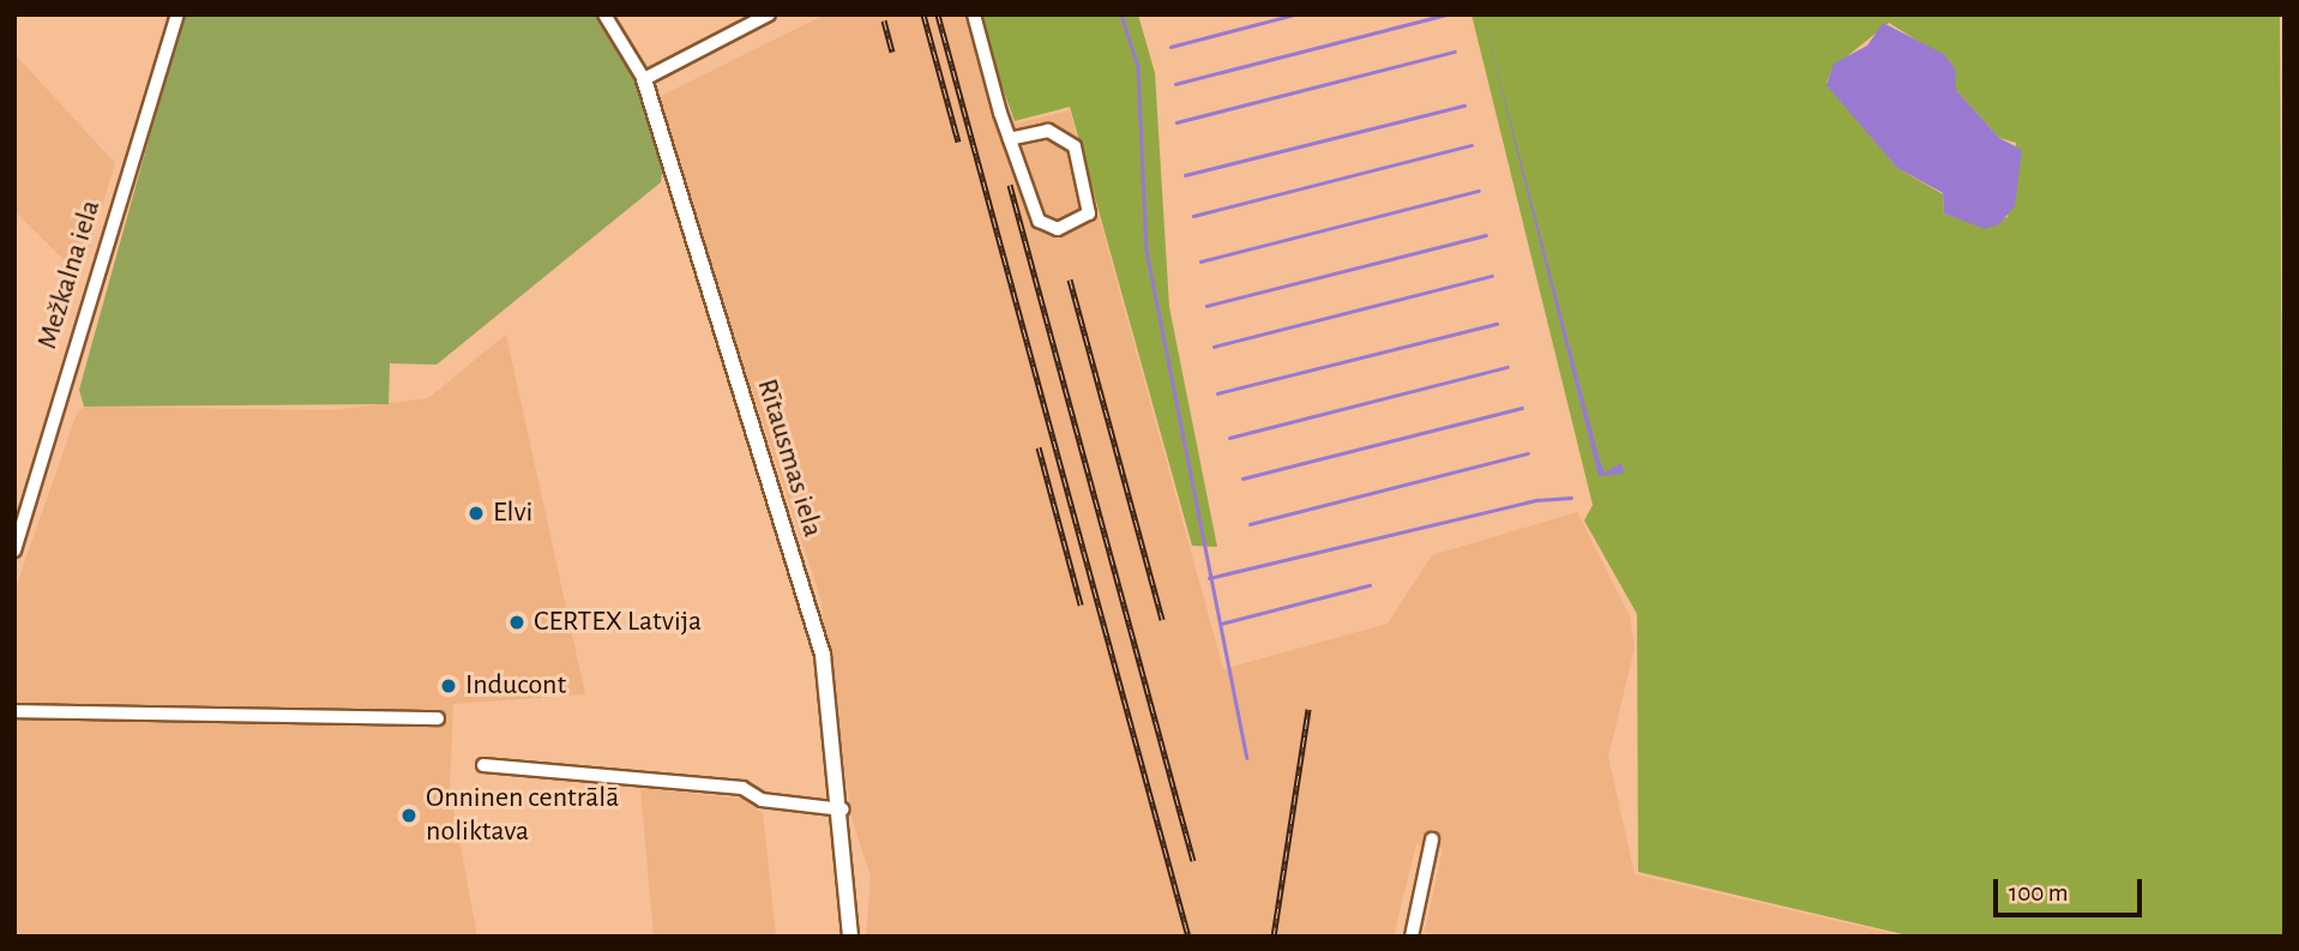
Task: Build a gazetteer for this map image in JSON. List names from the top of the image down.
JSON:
{
  "streets": {
    "street": ["Mežkalna iela", "Rītausmas iela"]
  },
  "places": [
    "Elvi",
    "CERTEX Latvija",
    "Inducont",
    "Onninen centrālā noliktava"
  ],
  "scale_bar": "100 m"
}
